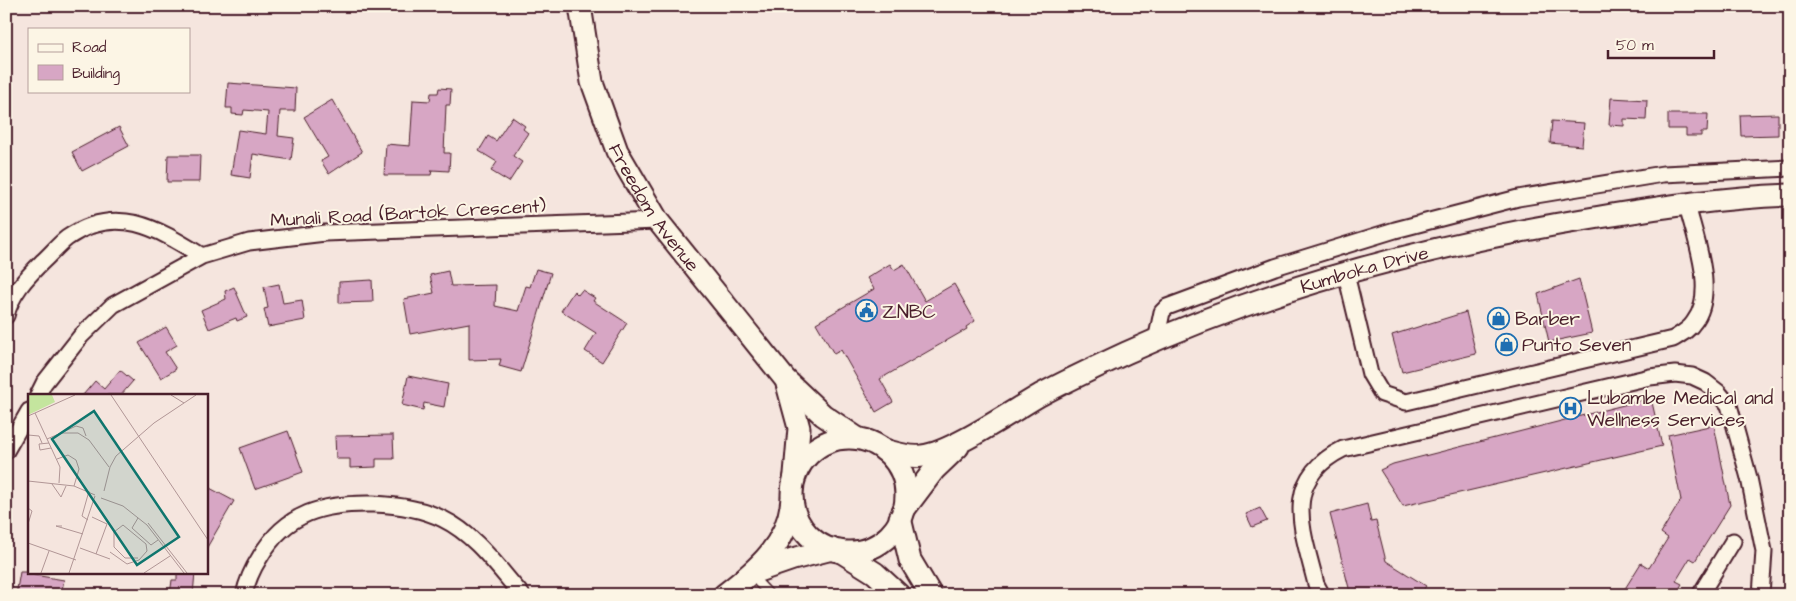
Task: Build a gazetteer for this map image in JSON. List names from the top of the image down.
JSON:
{
  "streets": {
    "main road": ["Freedom Avenue", "Kumboka Drive"],
    "street": ["Munali Road (Bartok Crescent)"]
  },
  "crossings": [
    ["Freedom Avenue", "Munali Road (Bartok Crescent)"],
    ["Freedom Avenue", "Kumboka Drive"]
  ],
  "places": {
    "public building": ["ZNBC"],
    "shop": ["Barber", "Punto Seven"],
    "hospital": ["Lubambe Medical and Wellness Services"]
  },
  "legend": ["Road", "Building"],
  "scale_bar": "50 m"
}
